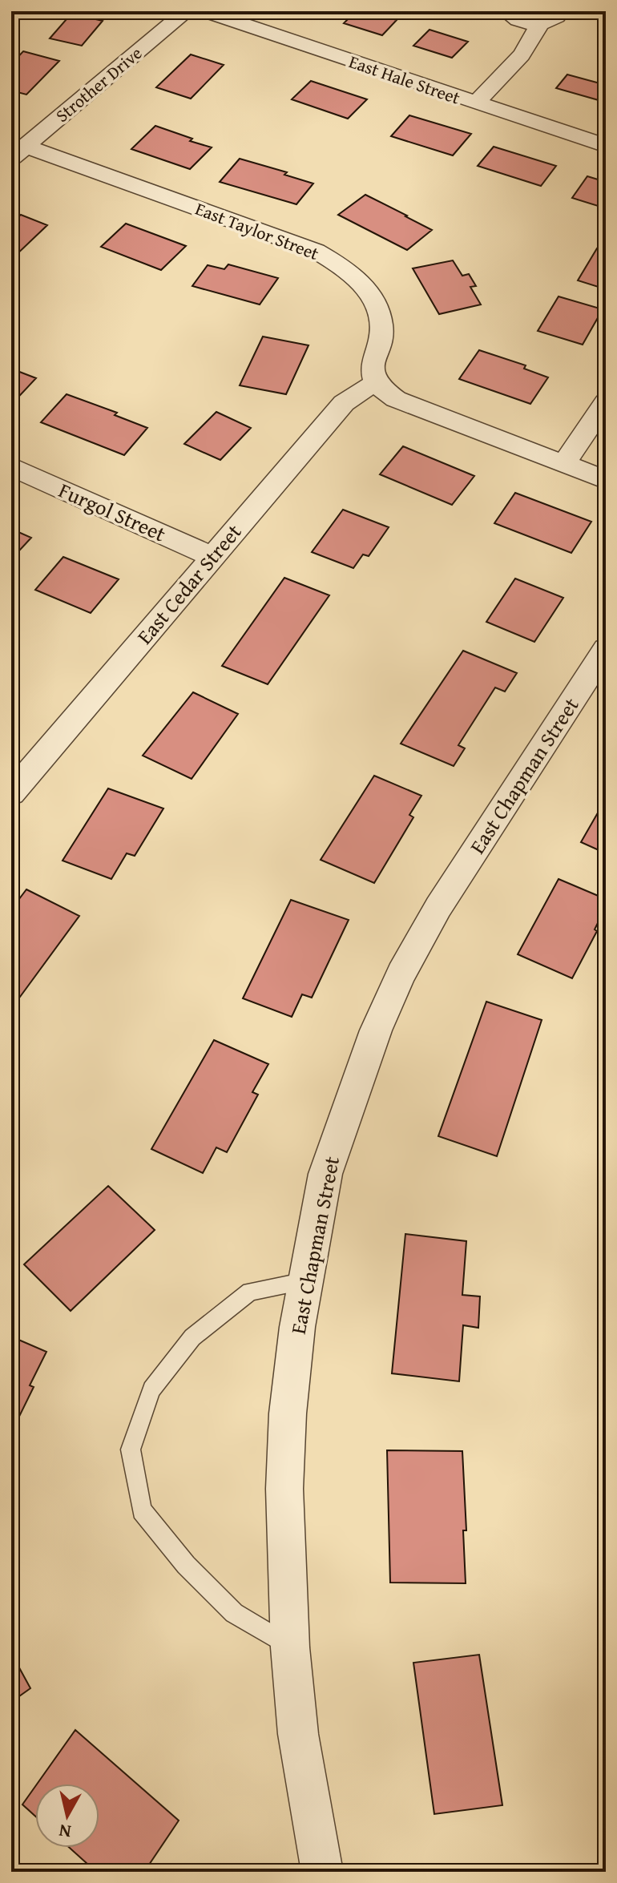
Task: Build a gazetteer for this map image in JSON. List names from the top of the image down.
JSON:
{
  "streets": {
    "street": [
      "East Hale Street",
      "Strother Drive",
      "East Taylor Street",
      "Furgol Street",
      "East Cedar Street",
      "East Chapman Street"
    ]
  },
  "crossings": [
    ["Strother Drive", "East Taylor Street"],
    ["East Taylor Street", "East Cedar Street"],
    ["Furgol Street", "East Cedar Street"]
  ],
  "north": "bottom"
}
